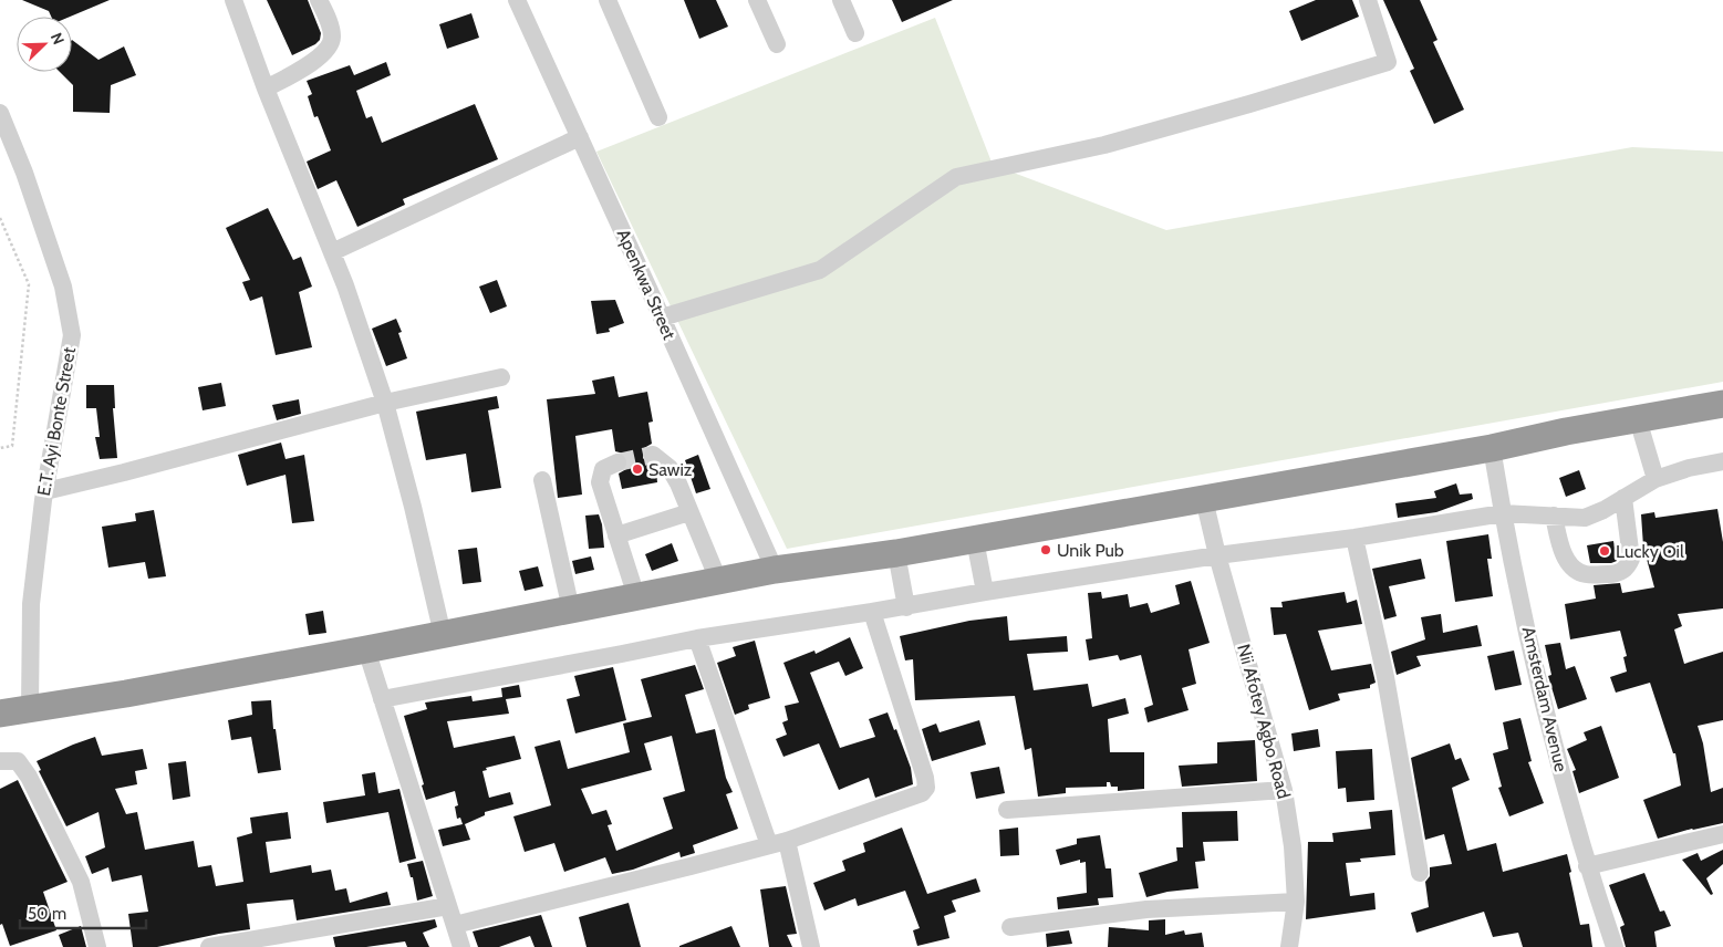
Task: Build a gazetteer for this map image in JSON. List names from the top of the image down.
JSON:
{
  "streets": {
    "street": [
      "Apenkwa Street",
      "E.T. Ayi Bonte Street",
      "Amsterdam Avenue",
      "Nii Afotey Agbo Road"
    ]
  },
  "places": ["Sawiz", "Unik Pub", "Lucky Oil"],
  "scale_bar": "50 m",
  "north": "top right"
}
